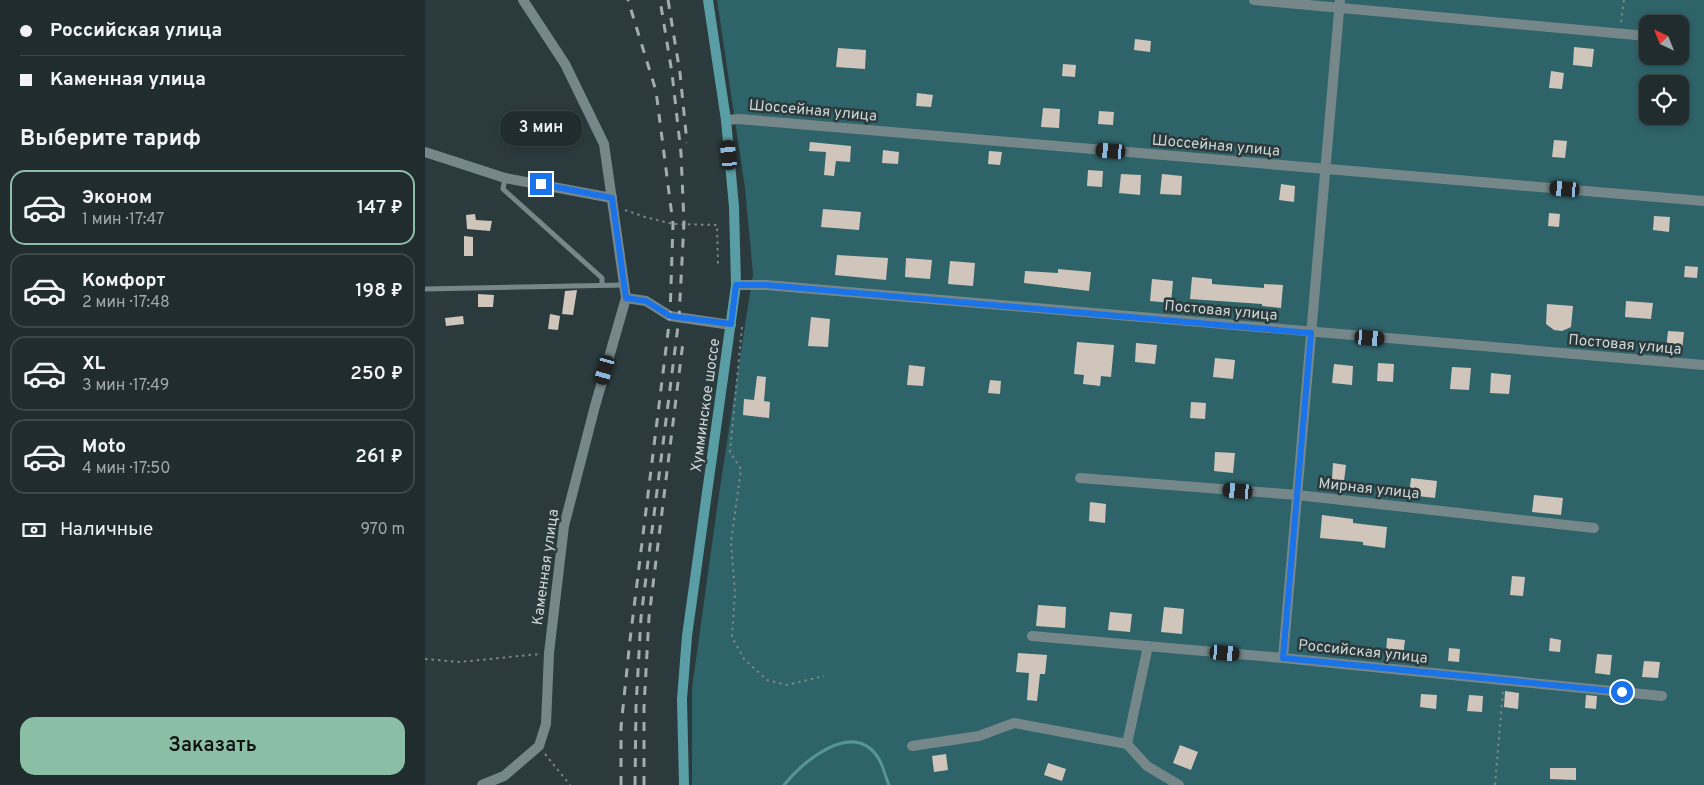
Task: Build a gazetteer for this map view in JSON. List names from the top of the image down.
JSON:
{
  "streets": {
    "main road": ["Хумминское шоссе"],
    "street": [
      "Шоссейная улица",
      "Постовая улица",
      "Мирная улица",
      "Каменная улица",
      "Российская улица"
    ]
  },
  "crossings": [
    ["Шоссейная улица", "Хумминское шоссе"],
    ["Постовая улица", "Хумминское шоссе"]
  ],
  "north": "top left",
  "page": {
    "banner": ["Российская улица", "Каменная улица"],
    "heading": "Выберите тариф",
    "bubble": "3 мин",
    "list": [
      {
        "name": "Эконом",
        "note": "1 мин · 17:47",
        "value": "147 ₽"
      },
      {
        "name": "Комфорт",
        "note": "2 мин · 17:48",
        "value": "198 ₽"
      },
      {
        "name": "XL",
        "note": "3 мин · 17:49",
        "value": "250 ₽"
      },
      {
        "name": "Moto",
        "note": "4 мин · 17:50",
        "value": "261 ₽"
      }
    ],
    "pay": ["Наличные", "970 m"],
    "buttons": "Заказать"
  }
}
